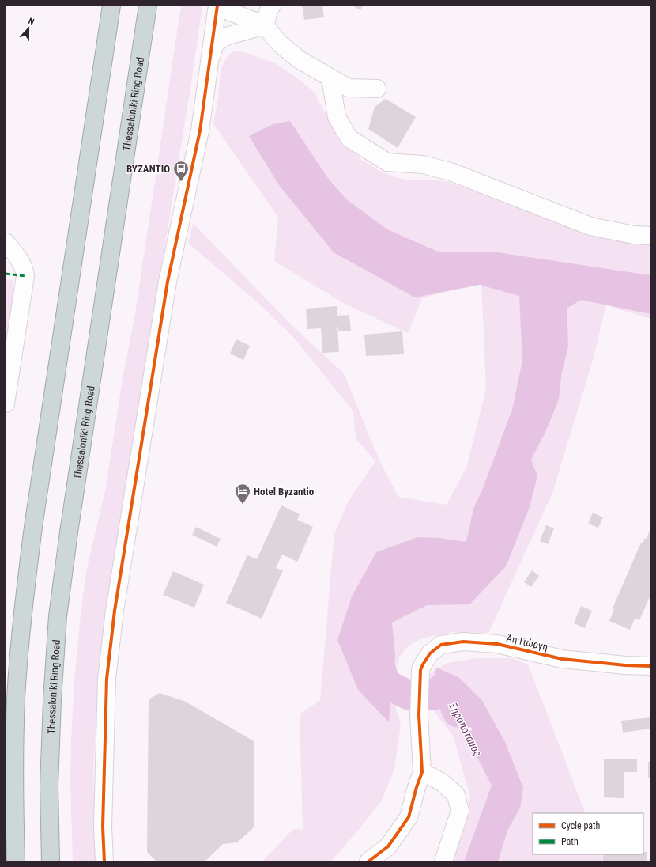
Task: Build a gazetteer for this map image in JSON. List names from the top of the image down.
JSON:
{
  "streets": {
    "highway": ["Thessaloniki Ring Road"],
    "street": ["Άη Γιώργη"]
  },
  "water": ["Ξηροπόταμος"],
  "places": {
    "bus stop": ["ΒΥΖΑΝΤΙΟ"],
    "hotel": ["Hotel Byzantio"]
  },
  "legend": ["Cycle path", "Path"],
  "north": "top"
}
